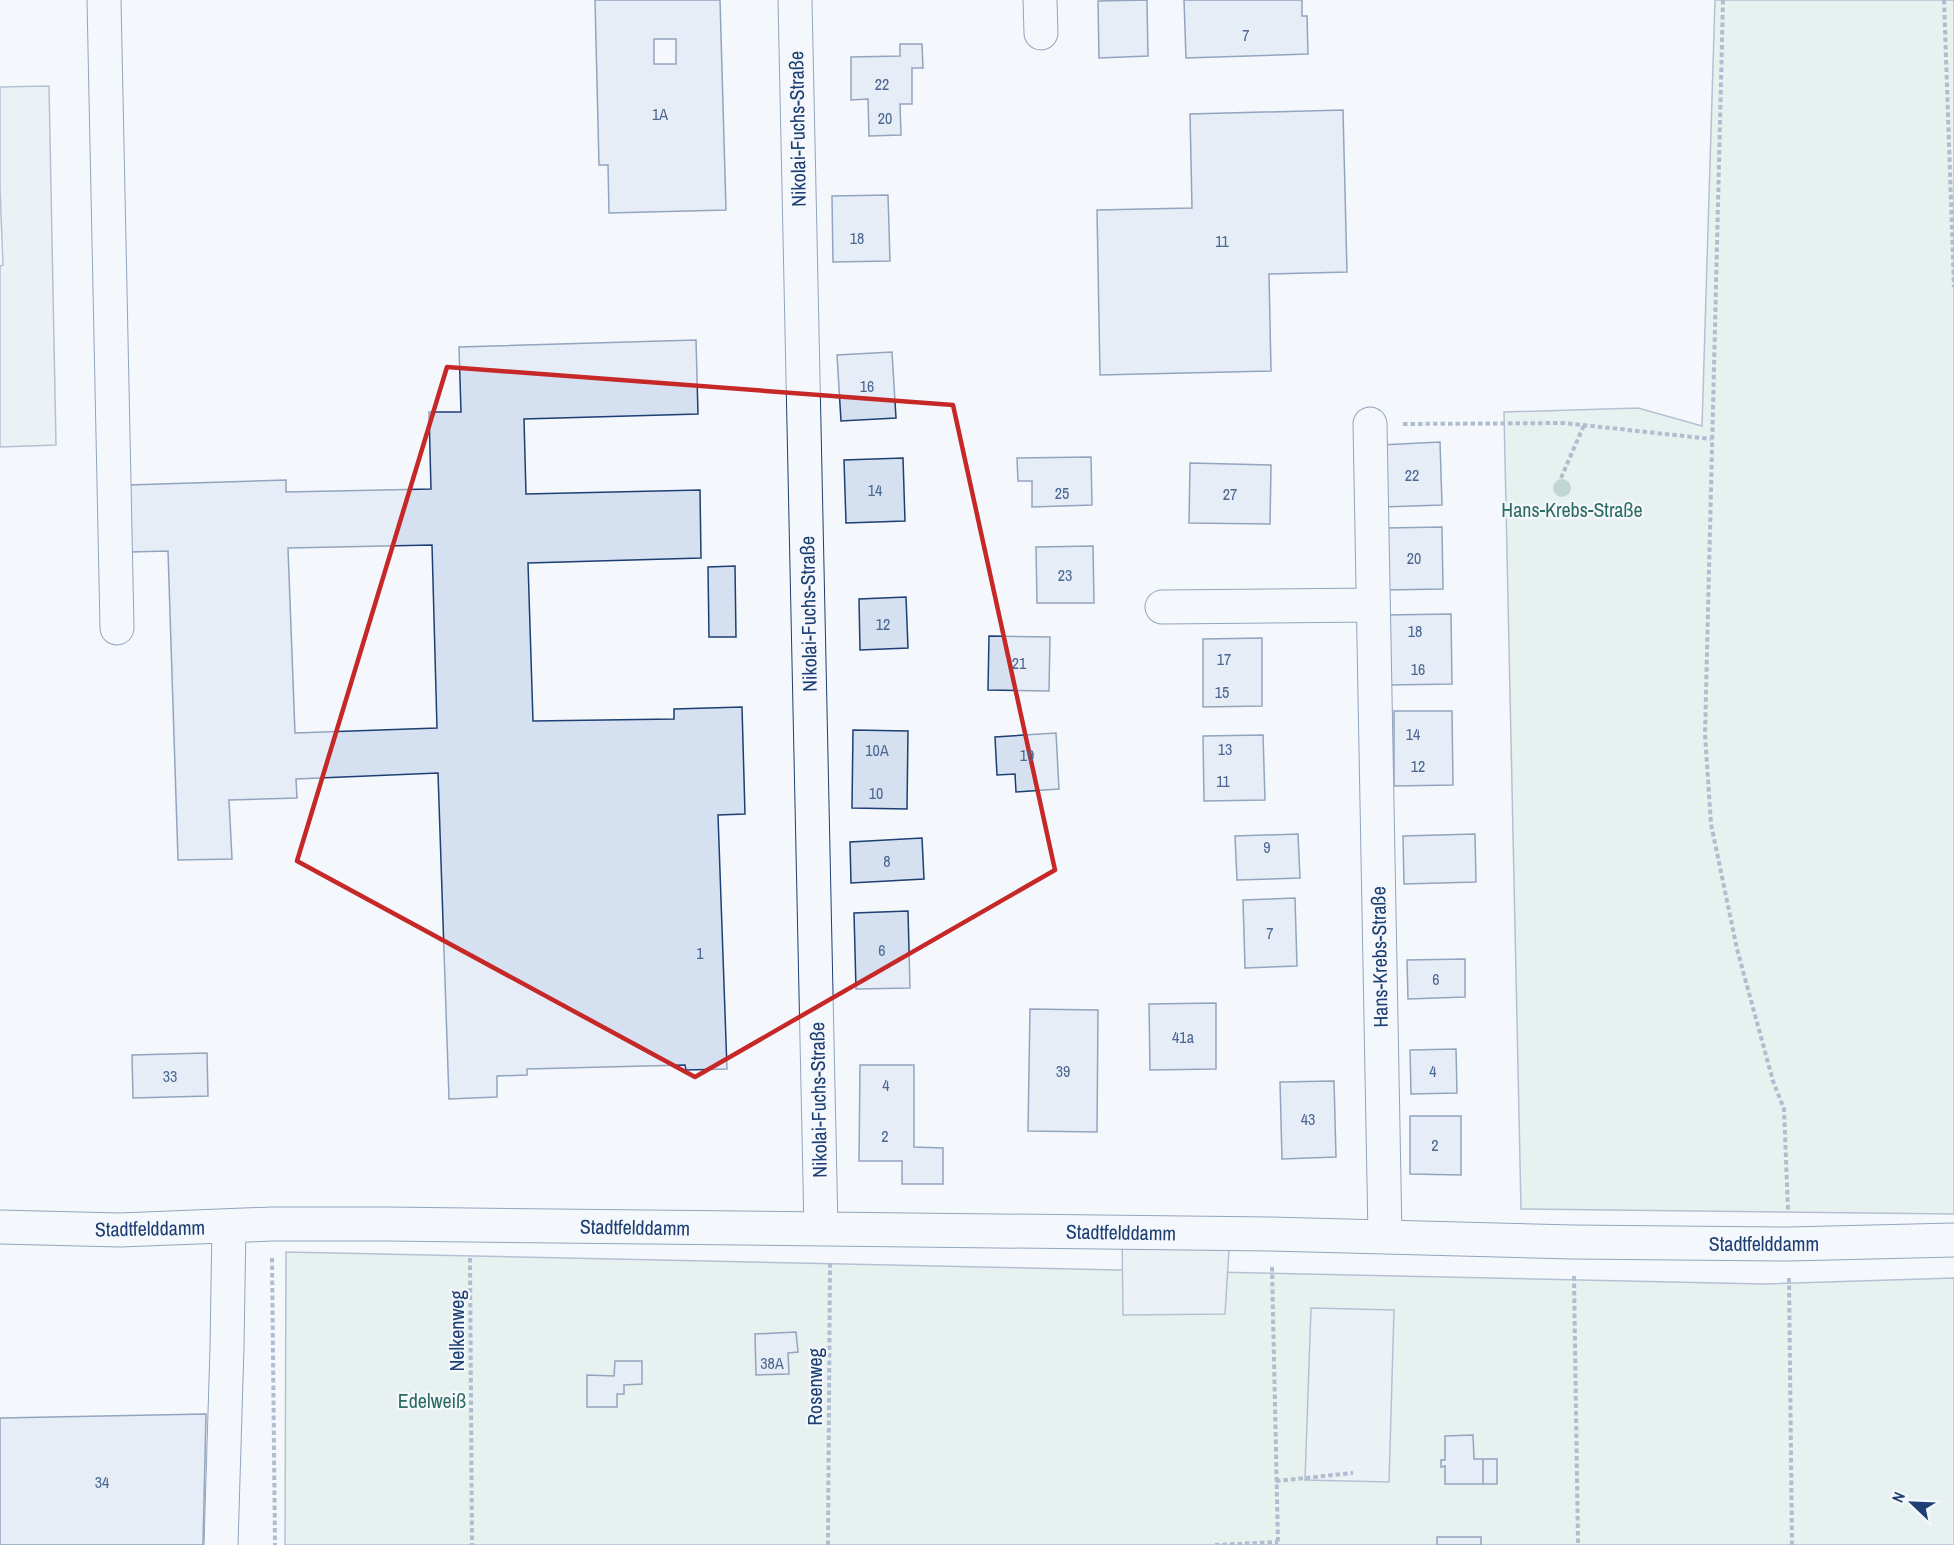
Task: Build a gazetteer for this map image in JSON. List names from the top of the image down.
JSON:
{
  "streets": {
    "street": ["Nikolai-Fuchs-Straße", "Hans-Krebs-Straße", "Stadtfelddamm"],
    "path": ["Nelkenweg", "Rosenweg"]
  },
  "crossings": [
    ["Nikolai-Fuchs-Straße", "Stadtfelddamm"],
    ["Nikolai-Fuchs-Straße", "Rosenweg"],
    ["Hans-Krebs-Straße", "Stadtfelddamm"],
    ["Stadtfelddamm", "Nelkenweg"],
    ["Stadtfelddamm", "Rosenweg"]
  ],
  "parks": ["Hans-Krebs-Straße", "Edelweiß"],
  "house_numbers": [
    "7",
    "22",
    "1A",
    "20",
    "18",
    "11",
    "16",
    "22",
    "14",
    "25",
    "27",
    "20",
    "23",
    "12",
    "18",
    "17",
    "21",
    "16",
    "15",
    "14",
    "13",
    "10A",
    "19",
    "12",
    "11",
    "10",
    "9",
    "8",
    "7",
    "6",
    "1",
    "6",
    "41a",
    "39",
    "4",
    "33",
    "4",
    "43",
    "2",
    "2",
    "38A",
    "34"
  ],
  "north": "top left"
}
